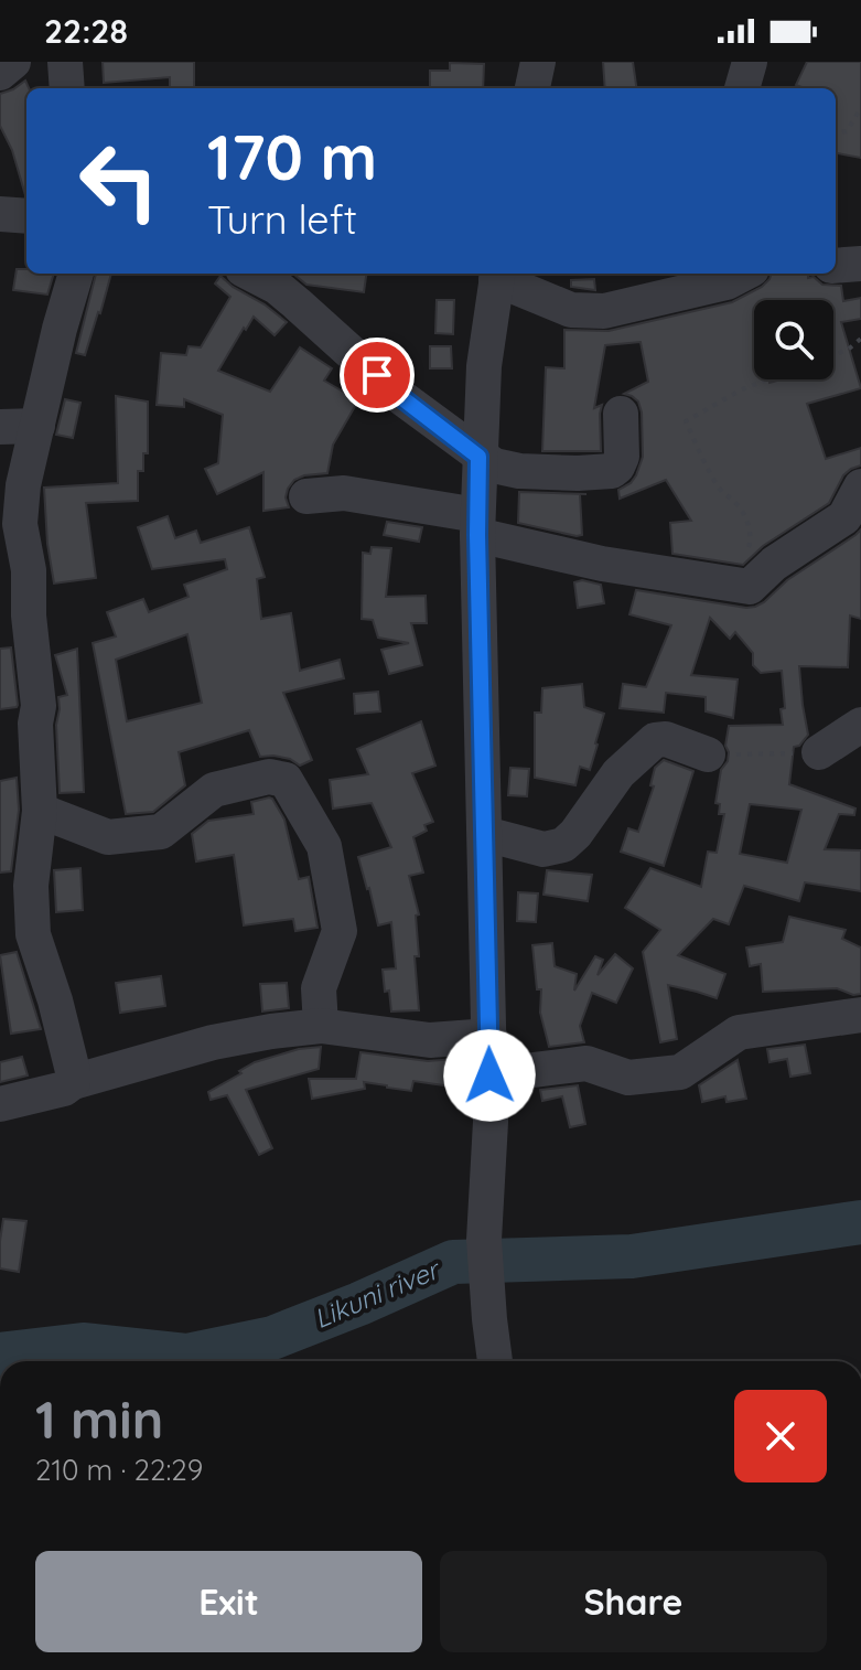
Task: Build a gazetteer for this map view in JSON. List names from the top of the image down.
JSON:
{
  "water": ["Likuni river"],
  "page": {
    "status": "22:28",
    "turn": ["170 m", "Turn left"],
    "heading": ["1 min", "210 m · 22:29"],
    "buttons": ["Exit", "Share"]
  }
}
